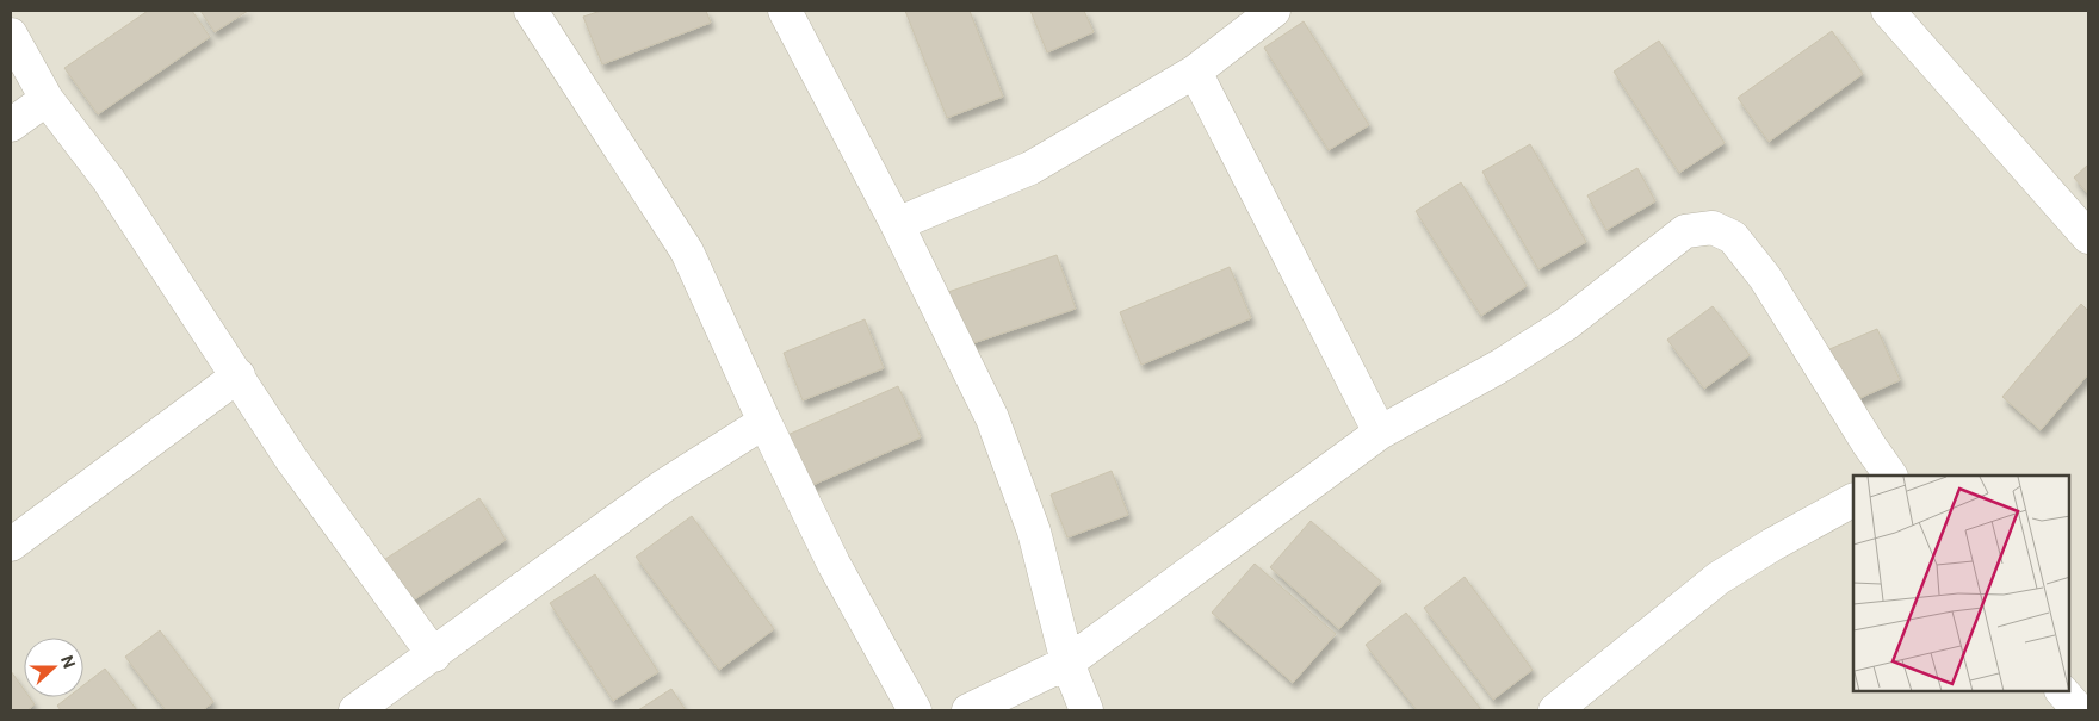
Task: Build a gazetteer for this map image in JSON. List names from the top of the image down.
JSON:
{
  "north": "right"
}
